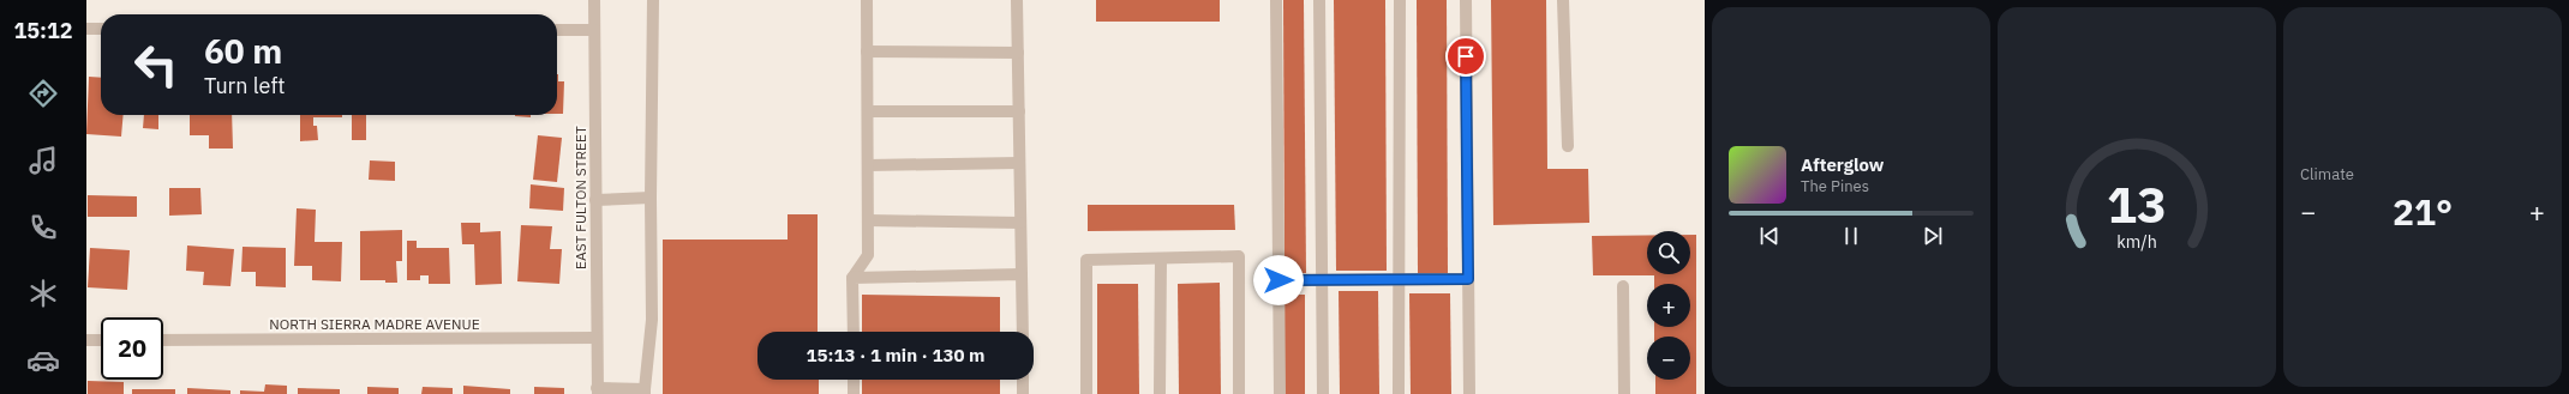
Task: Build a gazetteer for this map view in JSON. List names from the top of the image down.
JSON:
{
  "streets": {
    "street": ["EAST FULTON STREET", "NORTH SIERRA MADRE AVENUE"]
  },
  "crossings": [
    ["EAST FULTON STREET", "NORTH SIERRA MADRE AVENUE"]
  ],
  "page": {
    "tabs": "15:12",
    "tile": "Climate",
    "turn": ["60 m", "Turn left"],
    "song": ["Afterglow", "The Pines"],
    "heat": ["−", "21°", "+"],
    "map_buttons": ["+", "−"],
    "limit": "20",
    "trip": "15:13 · 1 min · 130 m",
    "gauge": ["13", "km/h"]
  }
}
